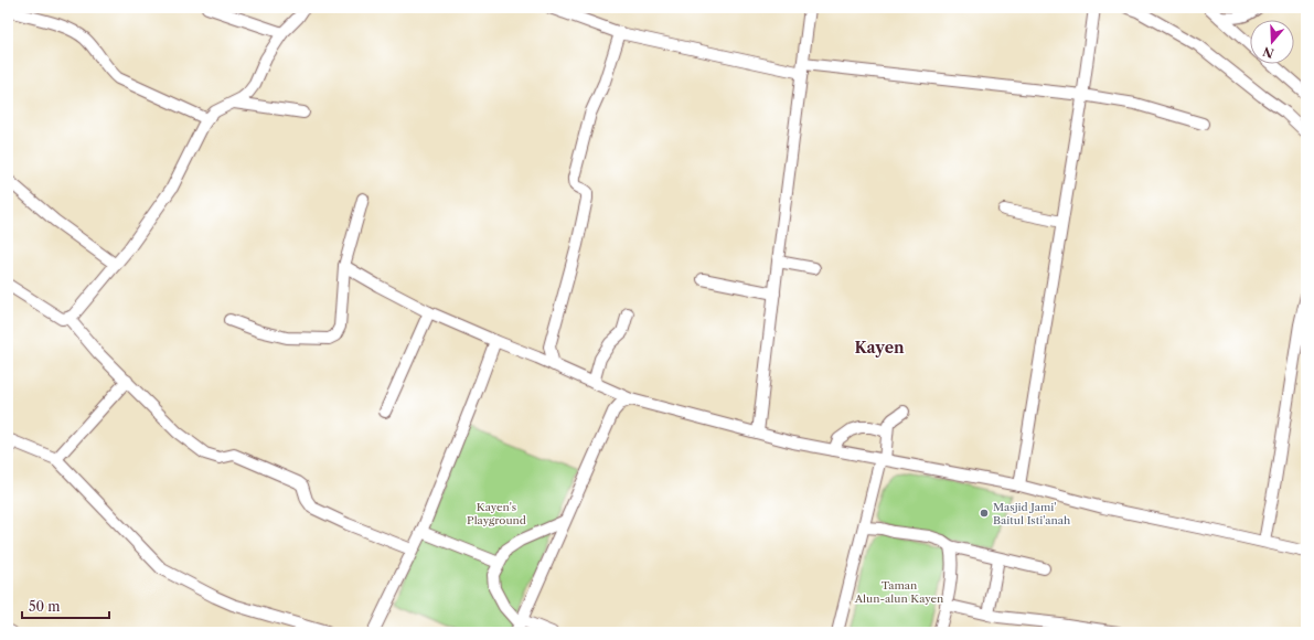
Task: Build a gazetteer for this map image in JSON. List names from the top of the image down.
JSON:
{
  "districts": ["Kayen"],
  "parks": ["Kayen's Playground", "Taman Alun-alun Kayen"],
  "places": ["Masjid Jami' Baitul Isti'anah"],
  "scale_bar": "50 m",
  "north": "bottom"
}
